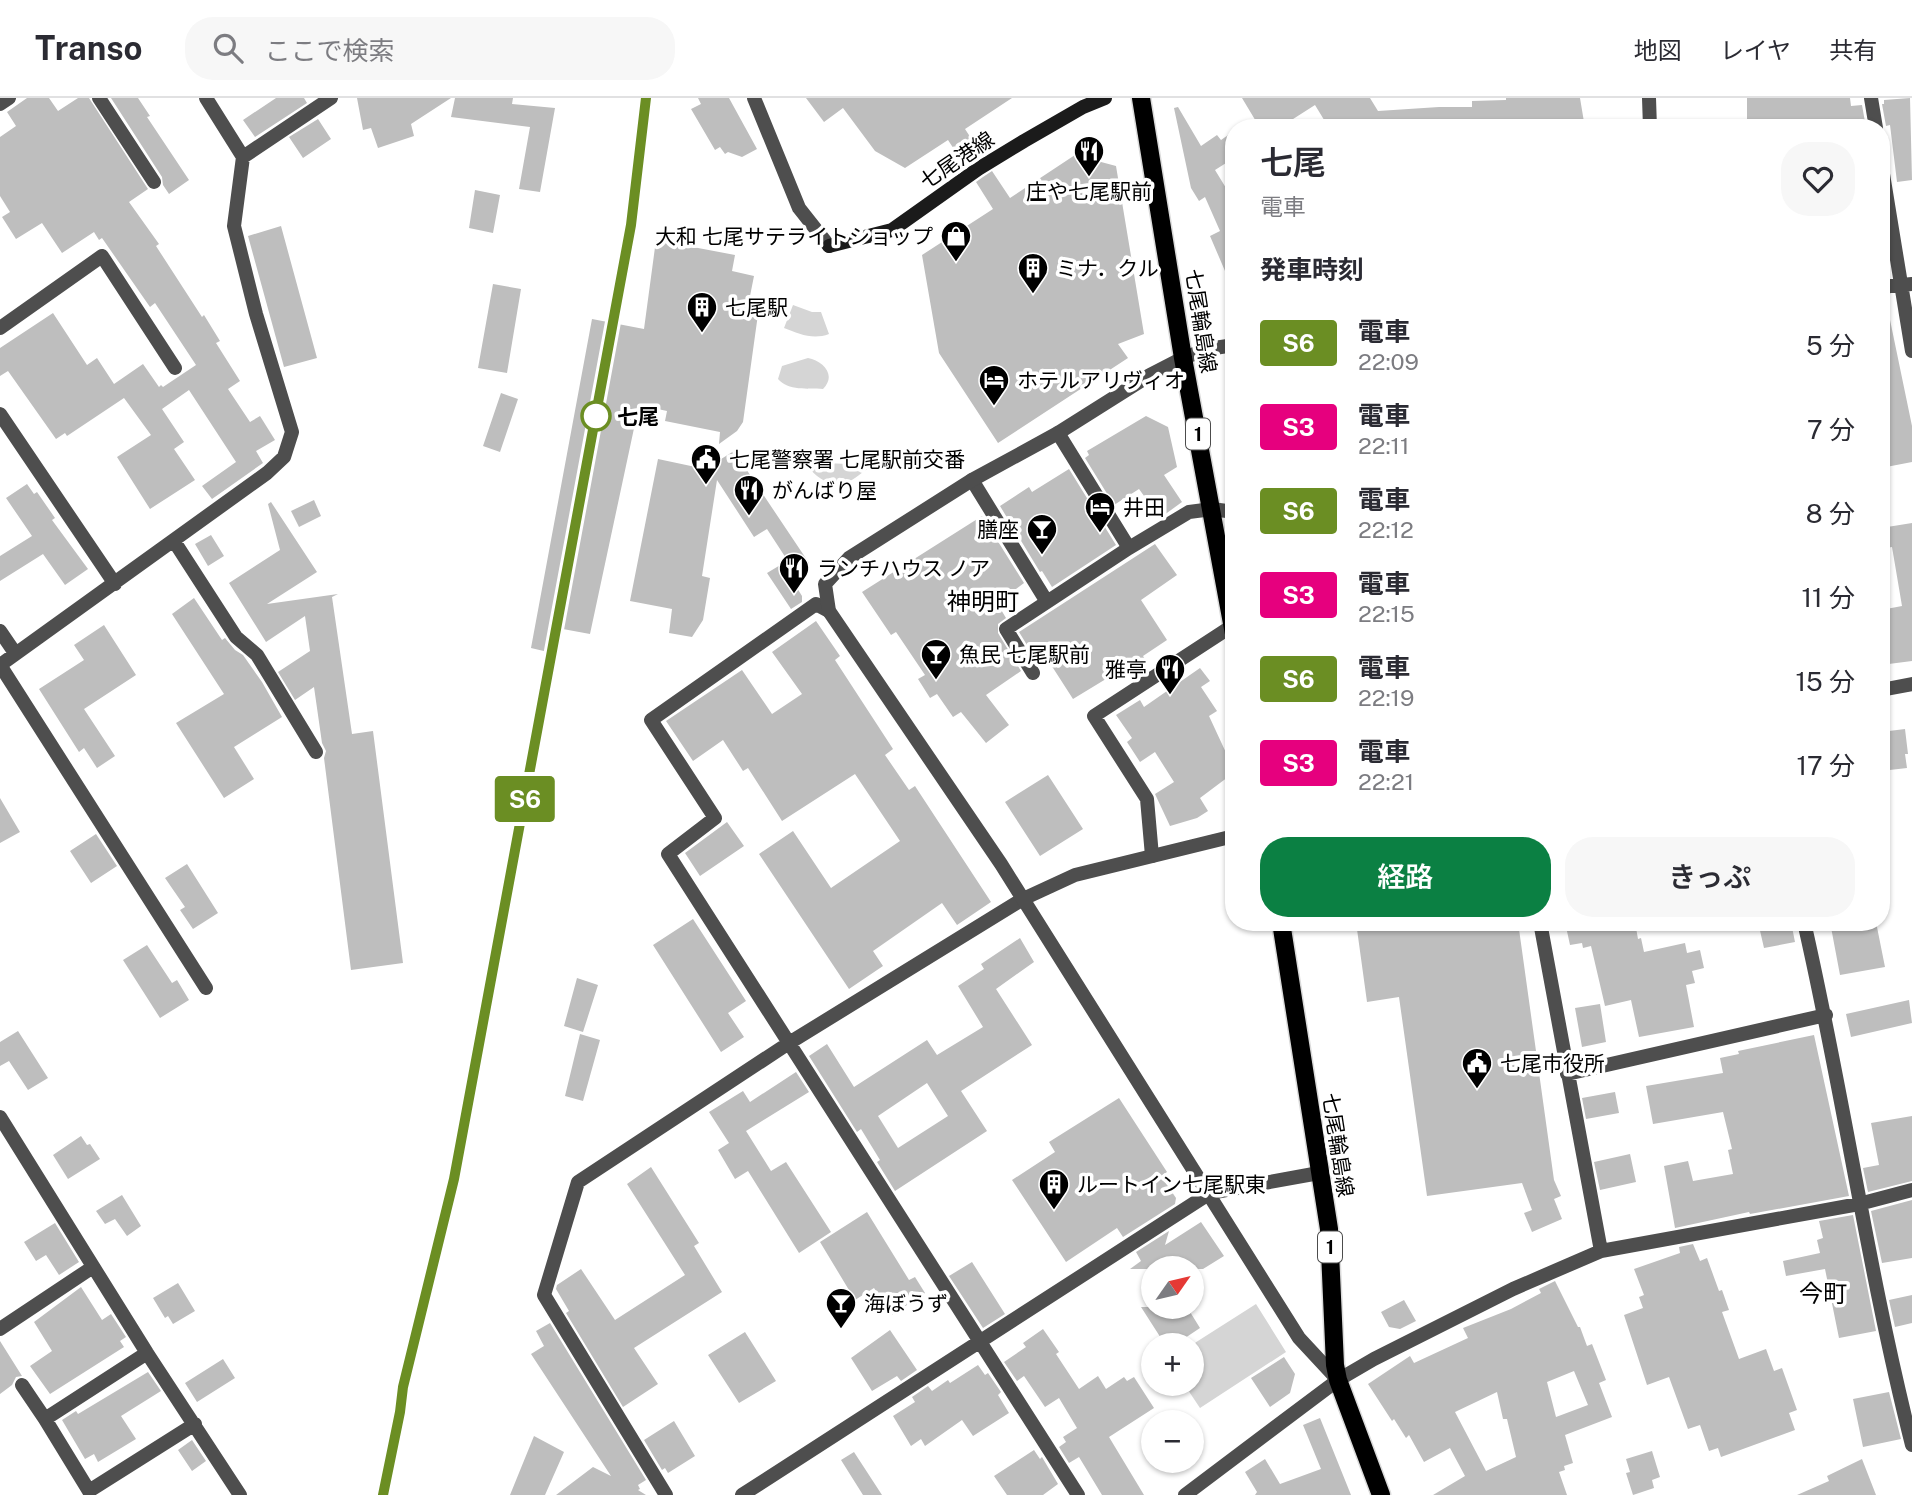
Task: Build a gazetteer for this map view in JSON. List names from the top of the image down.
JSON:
{
  "streets": {
    "main road": ["七尾港線", "七尾輪島線", "1"]
  },
  "districts": ["神明町", "今町"],
  "places": {
    "restaurant": [
      "庄や七尾駅前",
      "がんばり屋",
      "ランチハウス ノア",
      "雅亭"
    ],
    "shop": ["大和 七尾サテライトショップ"],
    "building": ["ミナ．クル", "七尾駅", "ルートイン七尾駅東"],
    "hotel": ["ホテルアリヴィオ", "井田"],
    "other": ["七尾"],
    "public building": ["七尾警察署 七尾駅前交番", "七尾市役所"],
    "bar": ["膳座", "魚民 七尾駅前", "海ぼうず"]
  },
  "north": "top right",
  "page": {
    "header": "Transo",
    "search": "ここで検索",
    "nav": ["地図", "レイヤ", "共有"],
    "on_map": "S6",
    "heading": [
      ["七尾", "電車"],
      "発車時刻"
    ],
    "list": [
      {
        "mark": "S6",
        "name": "電車",
        "note": "22:09",
        "value": "5 分"
      },
      {
        "mark": "S3",
        "name": "電車",
        "note": "22:11",
        "value": "7 分"
      },
      {
        "mark": "S6",
        "name": "電車",
        "note": "22:12",
        "value": "8 分"
      },
      {
        "mark": "S3",
        "name": "電車",
        "note": "22:15",
        "value": "11 分"
      },
      {
        "mark": "S6",
        "name": "電車",
        "note": "22:19",
        "value": "15 分"
      },
      {
        "mark": "S3",
        "name": "電車",
        "note": "22:21",
        "value": "17 分"
      }
    ],
    "buttons": ["経路", "きっぷ"],
    "map_buttons": ["+", "−"]
  }
}
